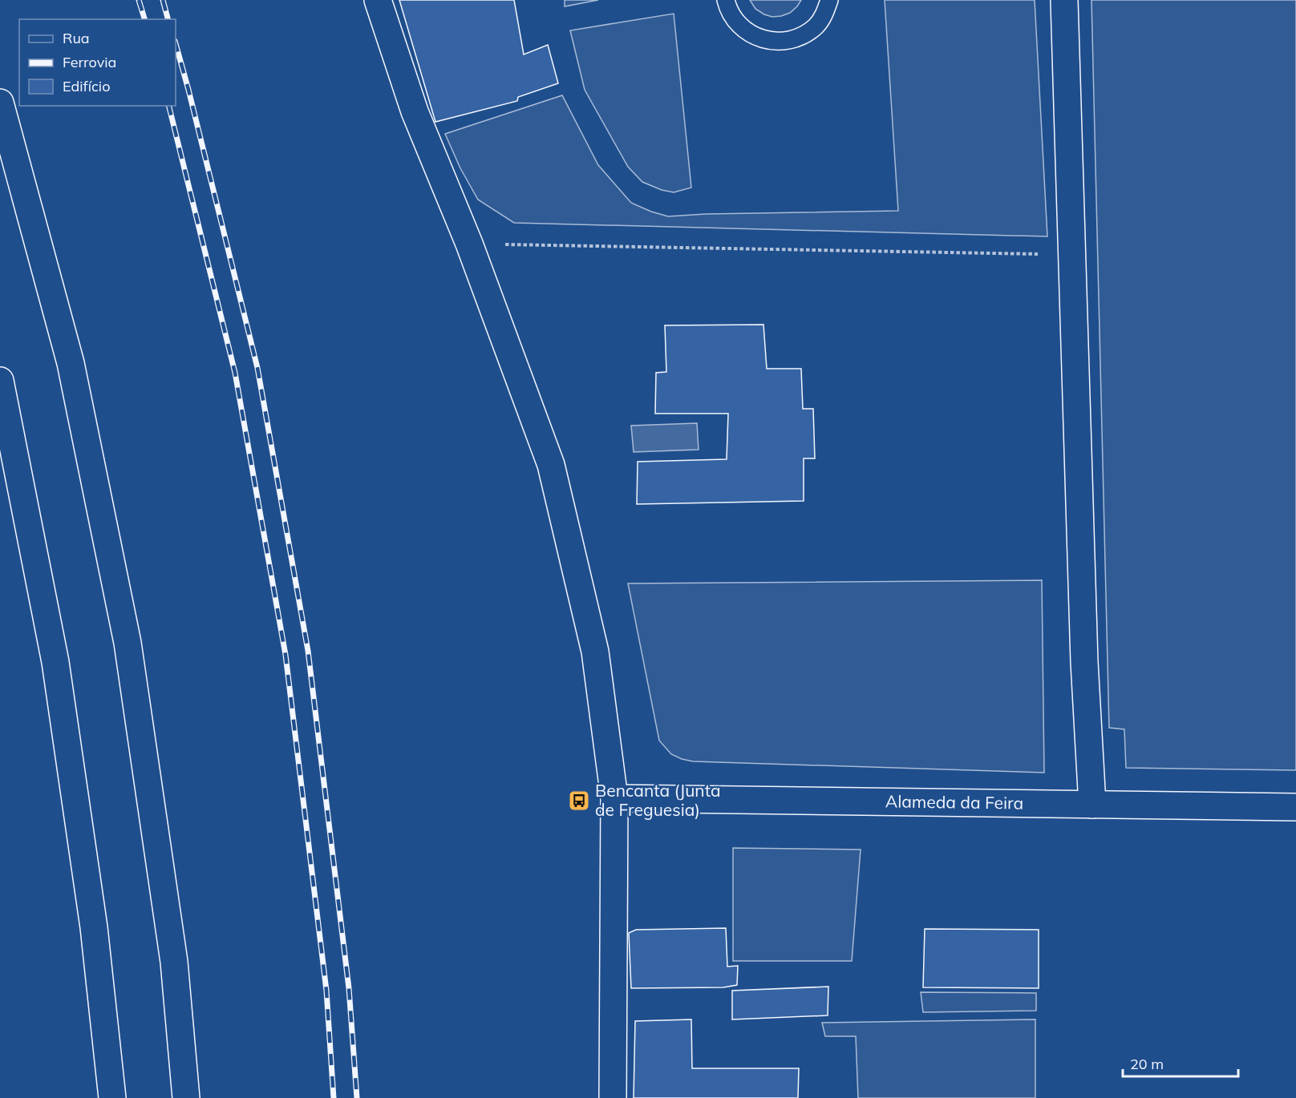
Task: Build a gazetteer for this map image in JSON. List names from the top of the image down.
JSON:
{
  "streets": {
    "main road": ["Alameda da Feira"]
  },
  "places": {
    "bus stop": ["Bencanta (Junta de Freguesia)"]
  },
  "legend": ["Rua", "Ferrovia", "Edifício"],
  "scale_bar": "20 m"
}
